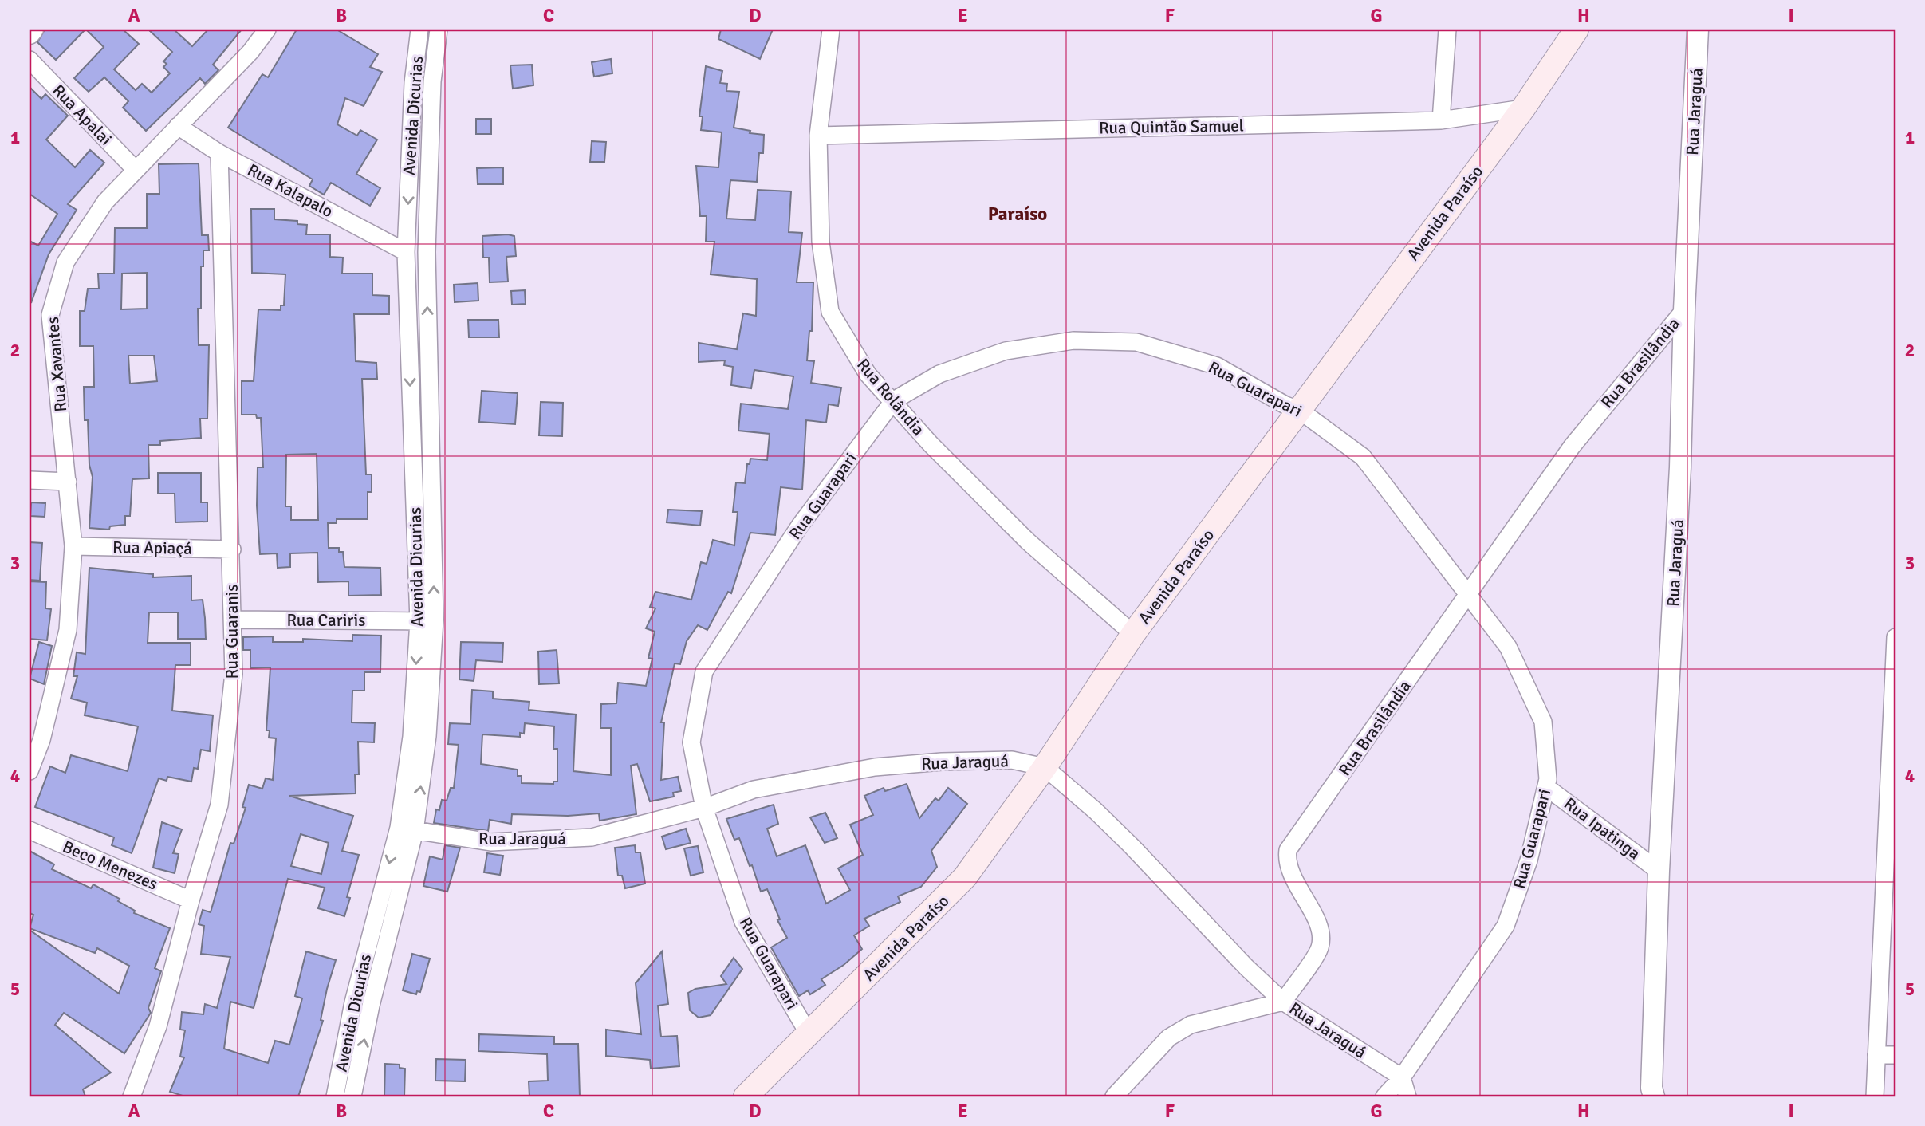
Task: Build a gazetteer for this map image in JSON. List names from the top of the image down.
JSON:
{
  "streets": {
    "main road": ["Avenida Paraíso"],
    "street": [
      "Rua Jaraguá",
      "Rua Apalai",
      "Avenida Dicurias",
      "Rua Quintão Samuel",
      "Rua Kalapalo",
      "Rua Brasilândia",
      "Rua Xavantes",
      "Rua Guarapari",
      "Rua Rolândia",
      "Rua Apiaçá",
      "Rua Cariris",
      "Rua Guaranis",
      "Rua Ipatinga",
      "Beco Menezes"
    ]
  },
  "crossings": [
    ["Rua Jaraguá", "Avenida Dicurias"],
    ["Rua Jaraguá", "Avenida Paraíso"],
    ["Rua Jaraguá", "Rua Brasilândia"],
    ["Rua Jaraguá", "Rua Guarapari"],
    ["Rua Jaraguá", "Rua Ipatinga"],
    ["Rua Apalai", "Rua Xavantes"],
    ["Avenida Dicurias", "Rua Kalapalo"],
    ["Avenida Dicurias", "Rua Cariris"],
    ["Rua Quintão Samuel", "Avenida Paraíso"],
    ["Rua Quintão Samuel", "Rua Rolândia"],
    ["Rua Kalapalo", "Rua Xavantes"],
    ["Rua Kalapalo", "Rua Guaranis"],
    ["Avenida Paraíso", "Rua Guarapari"],
    ["Avenida Paraíso", "Rua Rolândia"],
    ["Rua Brasilândia", "Rua Guarapari"],
    ["Rua Xavantes", "Rua Apiaçá"],
    ["Rua Guarapari", "Rua Rolândia"],
    ["Rua Guarapari", "Rua Ipatinga"],
    ["Rua Apiaçá", "Rua Guaranis"],
    ["Rua Cariris", "Rua Guaranis"],
    ["Rua Guaranis", "Beco Menezes"]
  ],
  "districts": ["Paraíso"],
  "grid": {
    "columns": [
      "A",
      "B",
      "C",
      "D",
      "E",
      "F",
      "G",
      "H",
      "I"
    ],
    "rows": [
      "1",
      "2",
      "3",
      "4",
      "5"
    ]
  }
}
